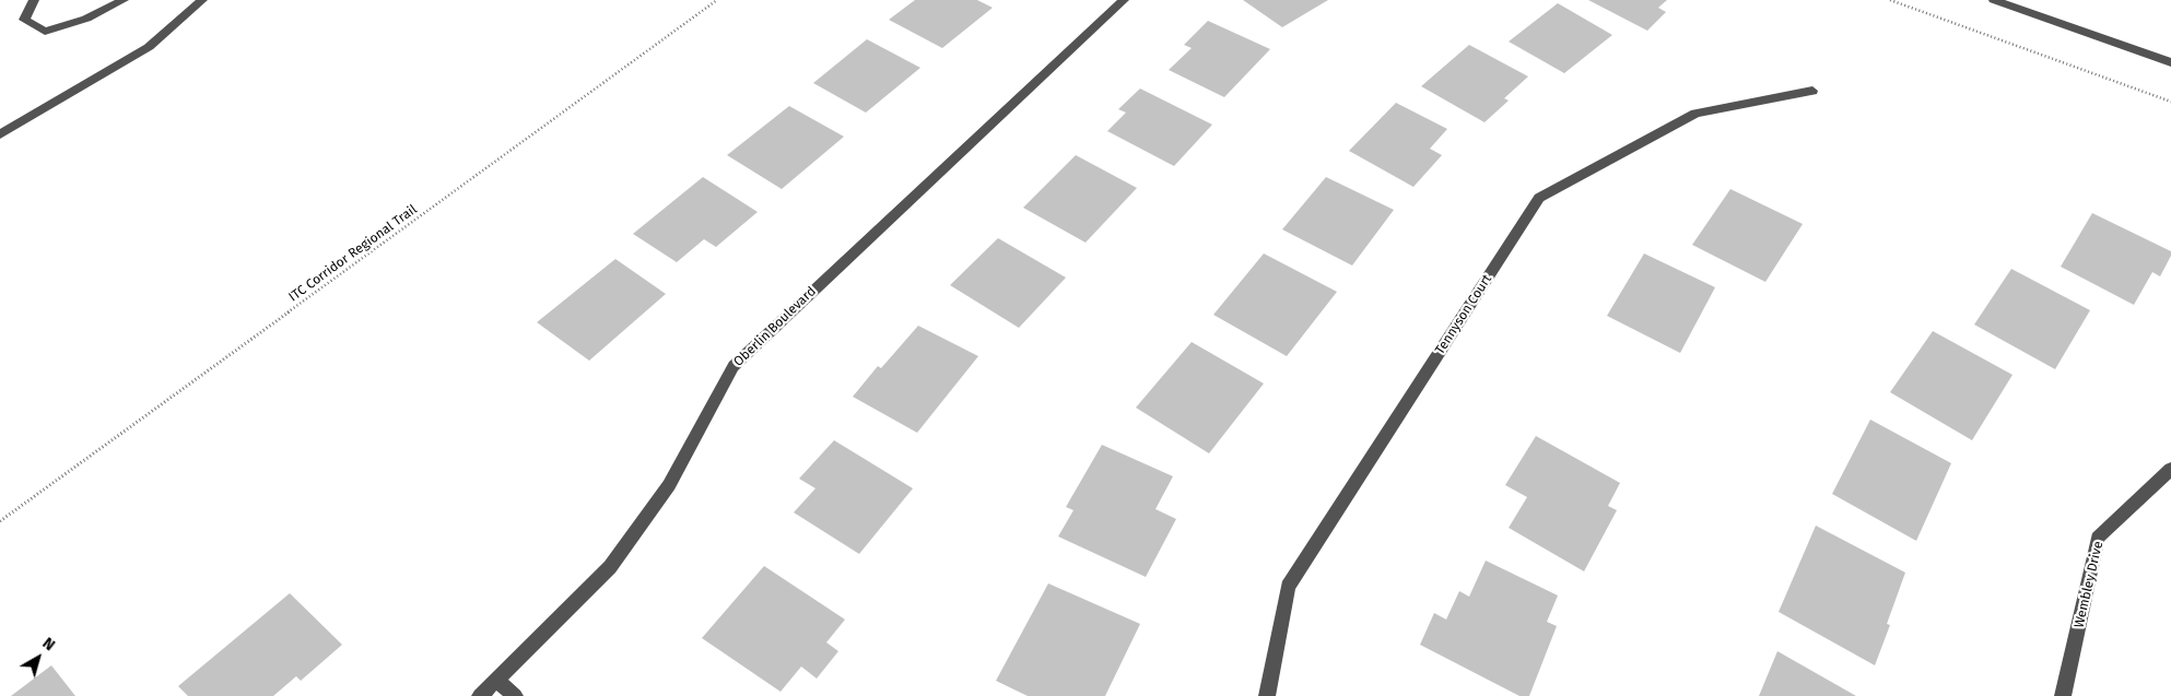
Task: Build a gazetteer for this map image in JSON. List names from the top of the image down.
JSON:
{
  "streets": {
    "street": ["Tennyson Court", "Oberlin Boulevard", "Wembley Drive"],
    "path": ["ITC Corridor Regional Trail"]
  },
  "north": "top right"
}
